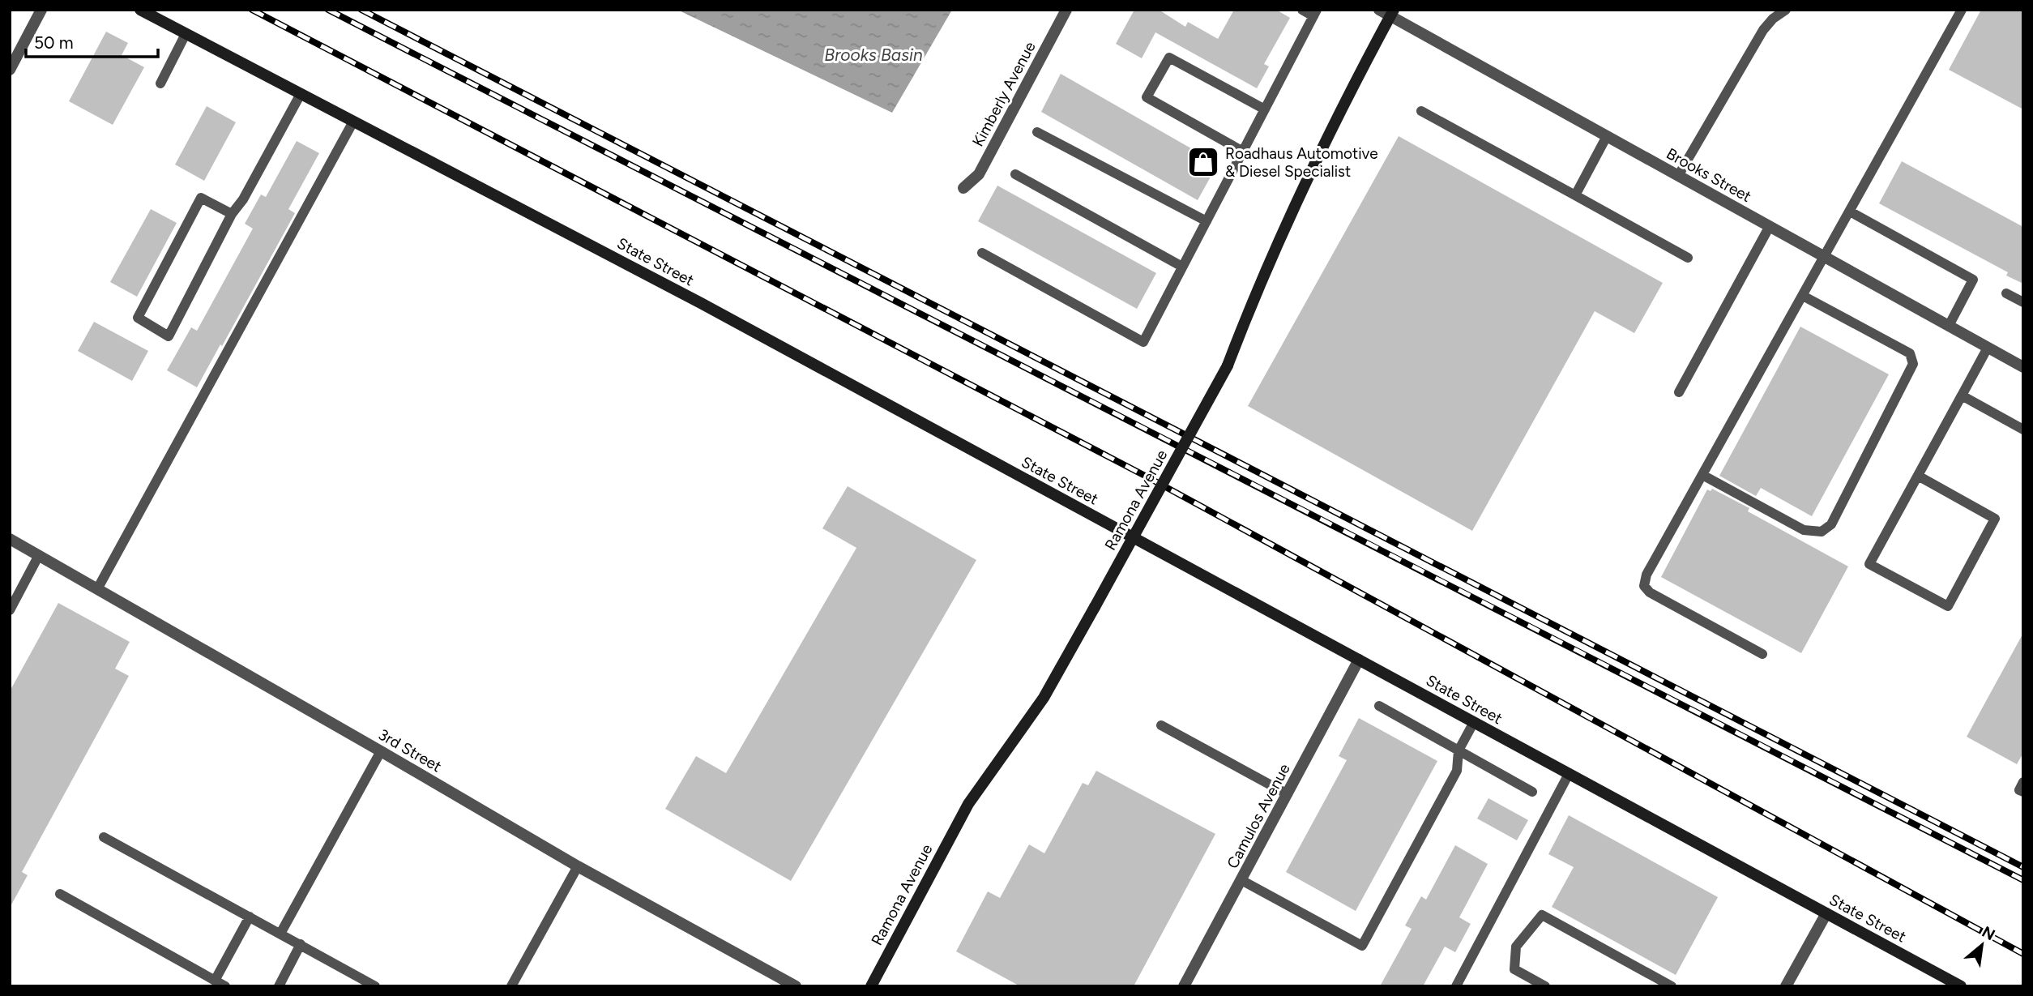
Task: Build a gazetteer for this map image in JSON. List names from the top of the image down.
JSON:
{
  "streets": {
    "street": [
      "Kimberly Avenue",
      "Brooks Street",
      "State Street",
      "Ramona Avenue",
      "3rd Street",
      "Camulos Avenue"
    ]
  },
  "crossings": [
    ["Brooks Street", "Ramona Avenue"],
    ["State Street", "Camulos Avenue"]
  ],
  "water": ["Brooks Basin"],
  "places": {
    "shop": ["Roadhaus Automotive & Diesel Specialist"]
  },
  "scale_bar": "50 m",
  "north": "top right"
}
